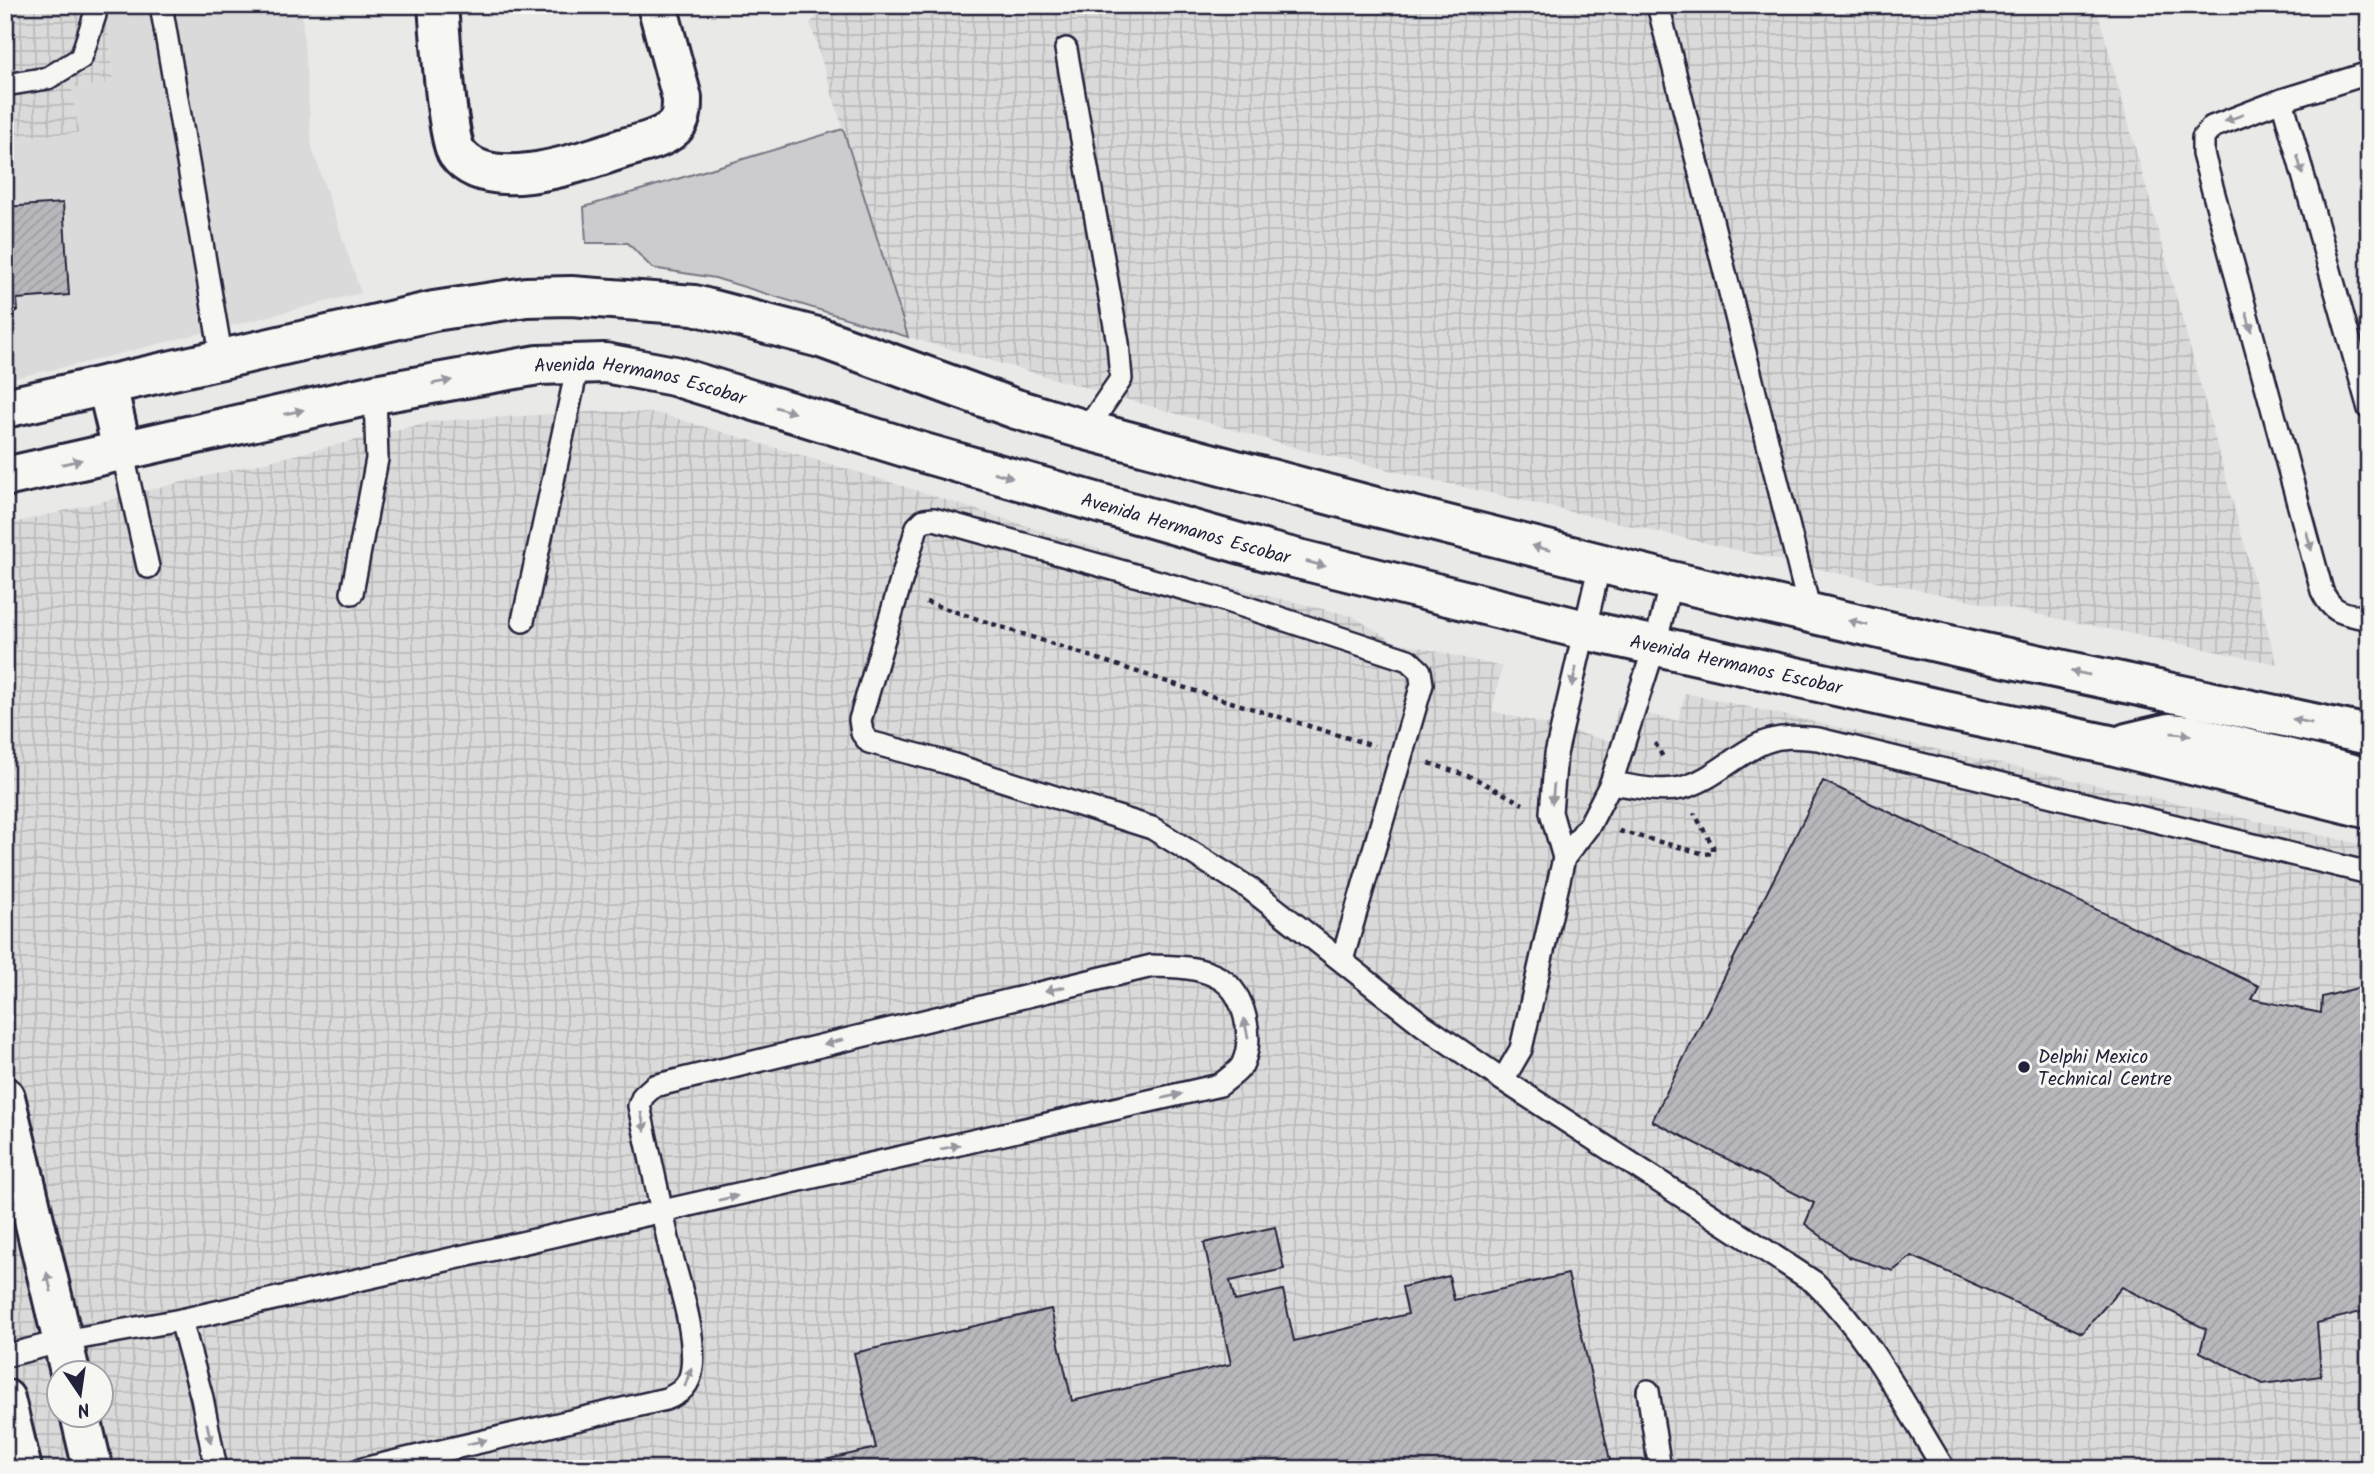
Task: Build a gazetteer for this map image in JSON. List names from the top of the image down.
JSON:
{
  "streets": {
    "main road": ["Avenida Hermanos Escobar"]
  },
  "places": ["Delphi Mexico Technical Centre"],
  "north": "bottom"
}
